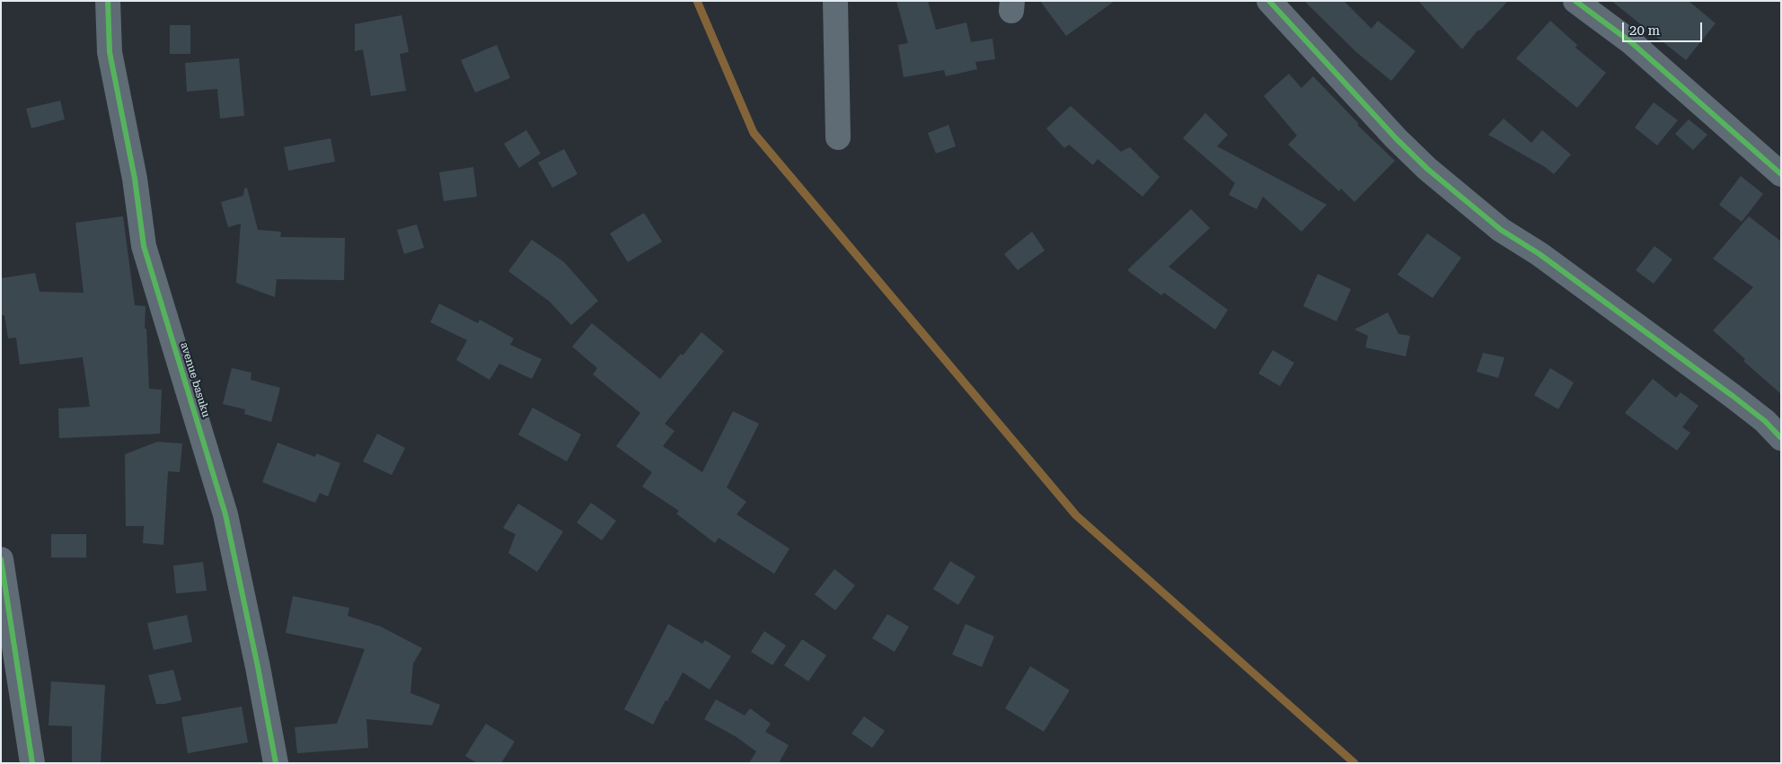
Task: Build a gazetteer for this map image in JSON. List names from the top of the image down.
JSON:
{
  "streets": {
    "street": ["avenue basuku"]
  },
  "scale_bar": "20 m"
}
